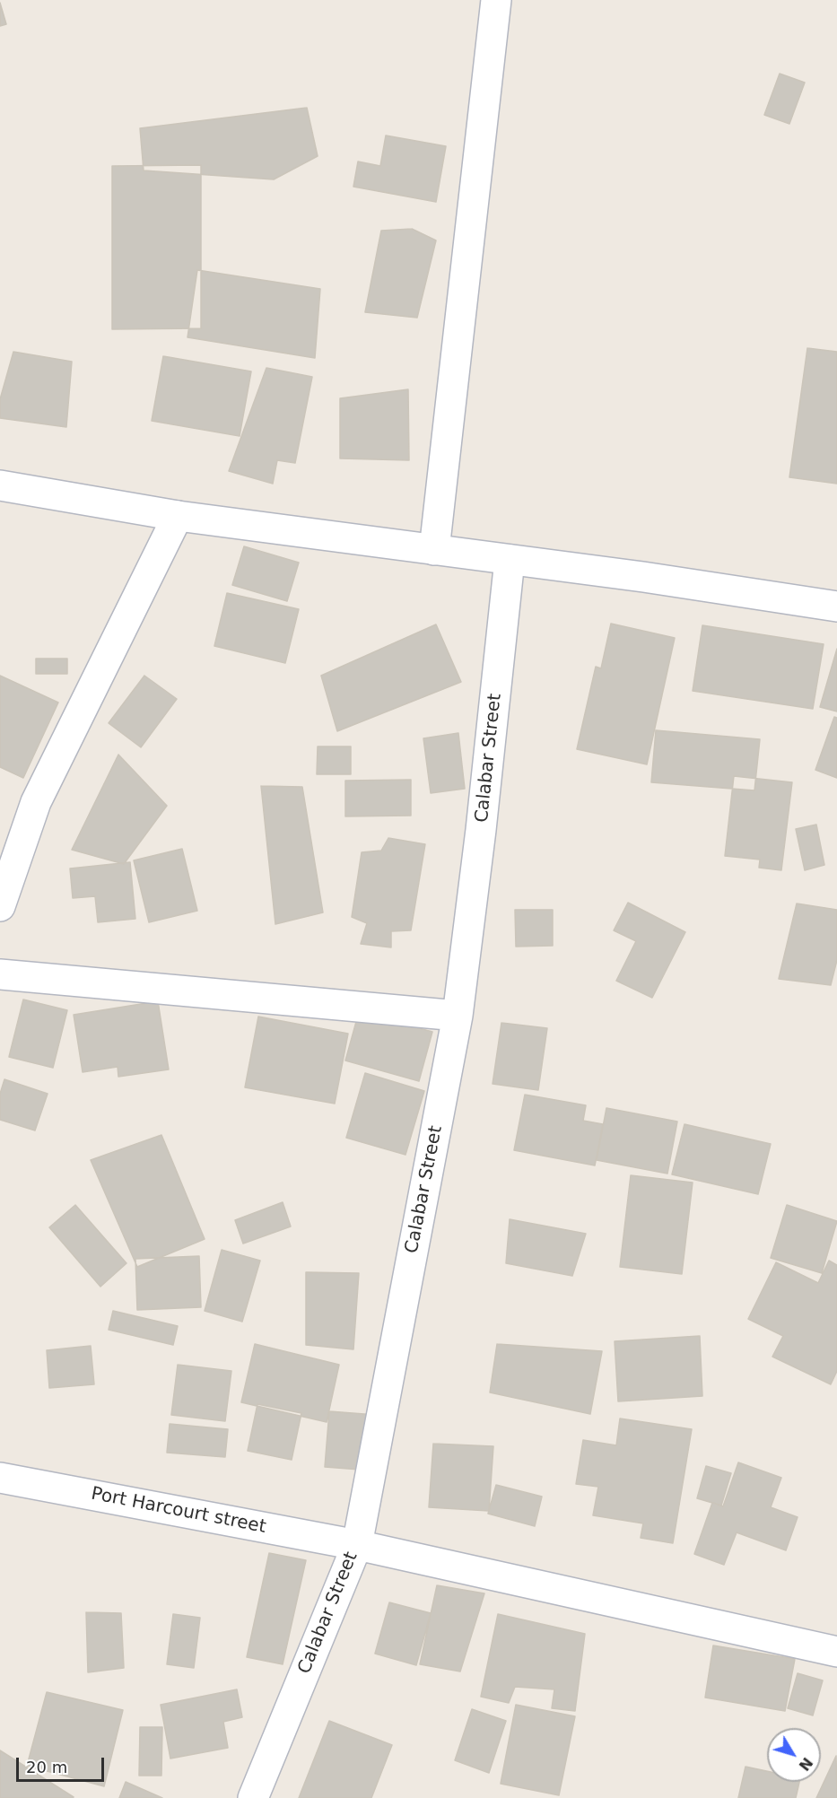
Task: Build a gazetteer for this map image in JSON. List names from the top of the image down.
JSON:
{
  "streets": {
    "street": ["Calabar Street", "Port Harcourt street"]
  },
  "crossings": [
    ["Calabar Street", "Port Harcourt street"]
  ],
  "scale_bar": "20 m",
  "north": "bottom right"
}
